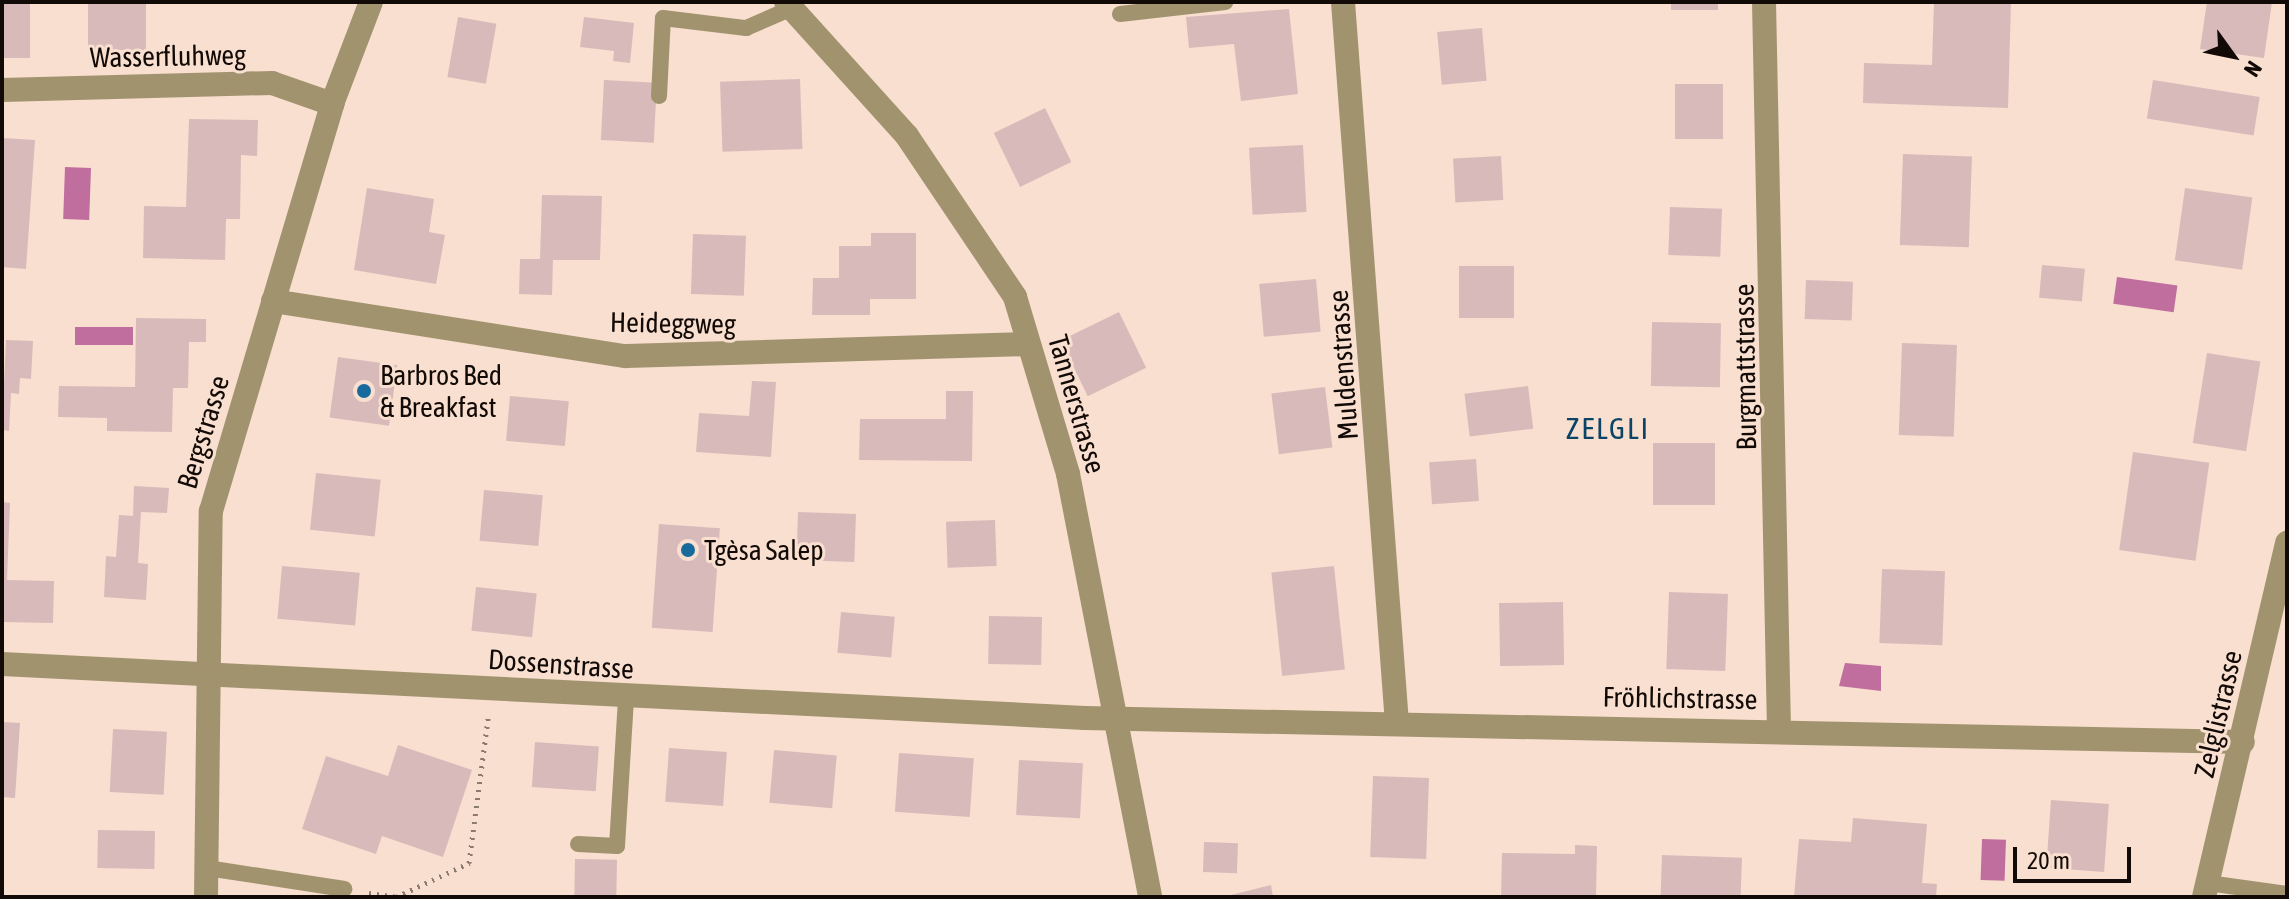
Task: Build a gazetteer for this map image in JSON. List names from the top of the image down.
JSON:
{
  "streets": {
    "street": [
      "Wasserfluhweg",
      "Heideggweg",
      "Muldenstrasse",
      "Burgmattstrasse",
      "Tannerstrasse",
      "Bergstrasse",
      "Dossenstrasse",
      "Fröhlichstrasse",
      "Zelglistrasse"
    ]
  },
  "crossings": [
    ["Wasserfluhweg", "Bergstrasse"],
    ["Heideggweg", "Tannerstrasse"],
    ["Heideggweg", "Bergstrasse"],
    ["Muldenstrasse", "Fröhlichstrasse"],
    ["Burgmattstrasse", "Fröhlichstrasse"],
    ["Tannerstrasse", "Dossenstrasse"],
    ["Tannerstrasse", "Fröhlichstrasse"],
    ["Bergstrasse", "Dossenstrasse"],
    ["Dossenstrasse", "Fröhlichstrasse"],
    ["Fröhlichstrasse", "Zelglistrasse"]
  ],
  "districts": ["ZELGLI"],
  "places": ["Barbros Bed & Breakfast", "Tgèsa Salep"],
  "scale_bar": "20 m",
  "north": "bottom right"
}
